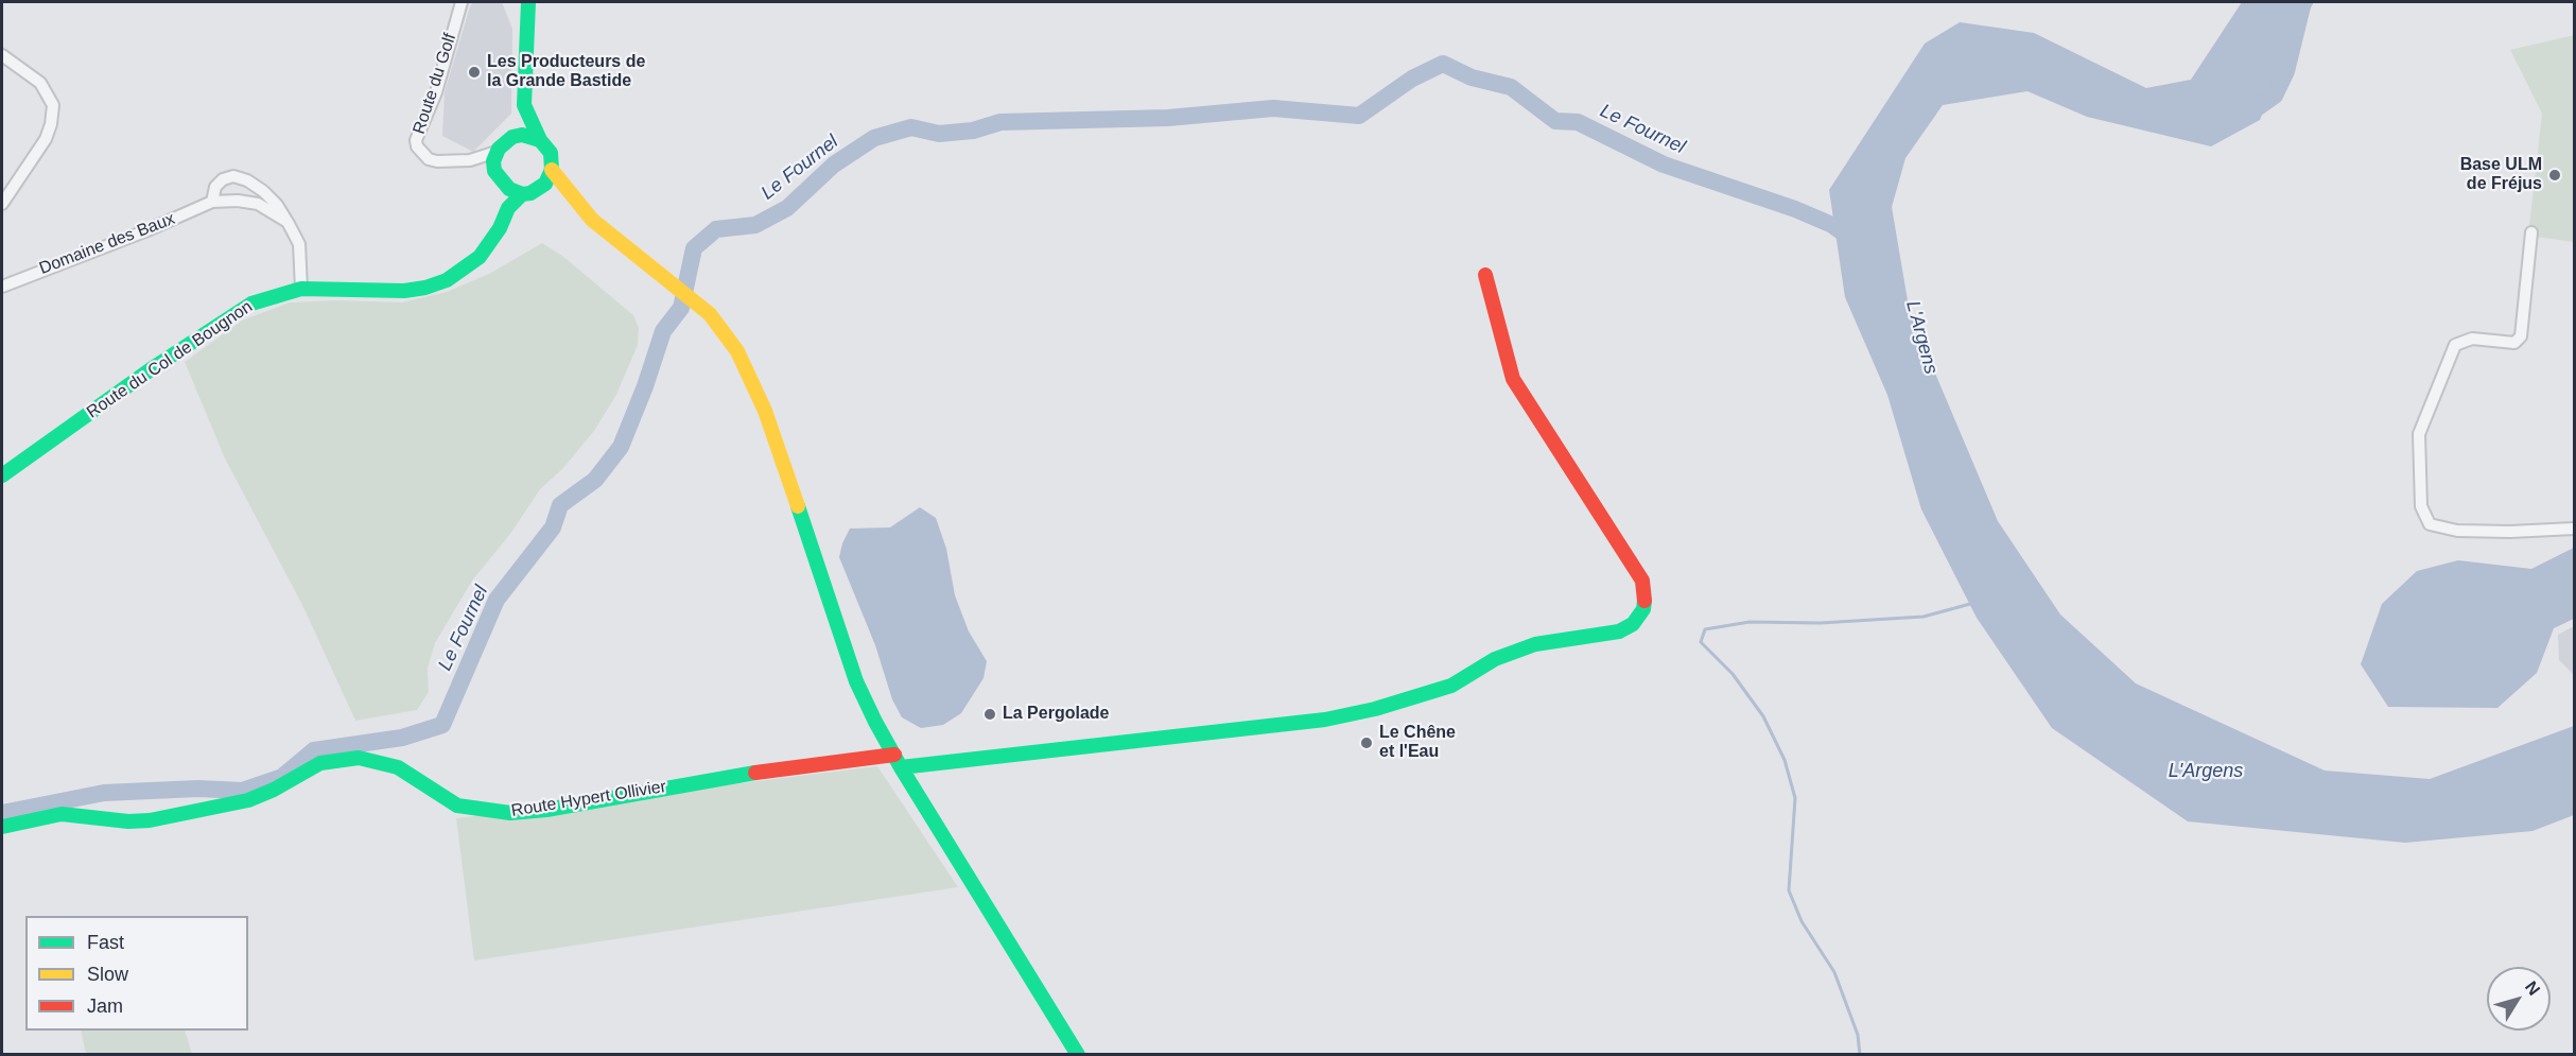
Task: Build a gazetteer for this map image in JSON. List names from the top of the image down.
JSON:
{
  "streets": {
    "main road": ["Route du Col de Bougnon", "Route Hypert Ollivier"],
    "street": ["Route du Golf", "Domaine des Baux"]
  },
  "crossings": [
    ["Route du Golf", "Route du Col de Bougnon"]
  ],
  "water": ["Le Fournel", "L'Argens"],
  "places": [
    "Les Producteurs de la Grande Bastide",
    "Base ULM de Fréjus",
    "La Pergolade",
    "Le Chêne et l'Eau"
  ],
  "legend": ["Fast", "Slow", "Jam"],
  "north": "top right"
}
